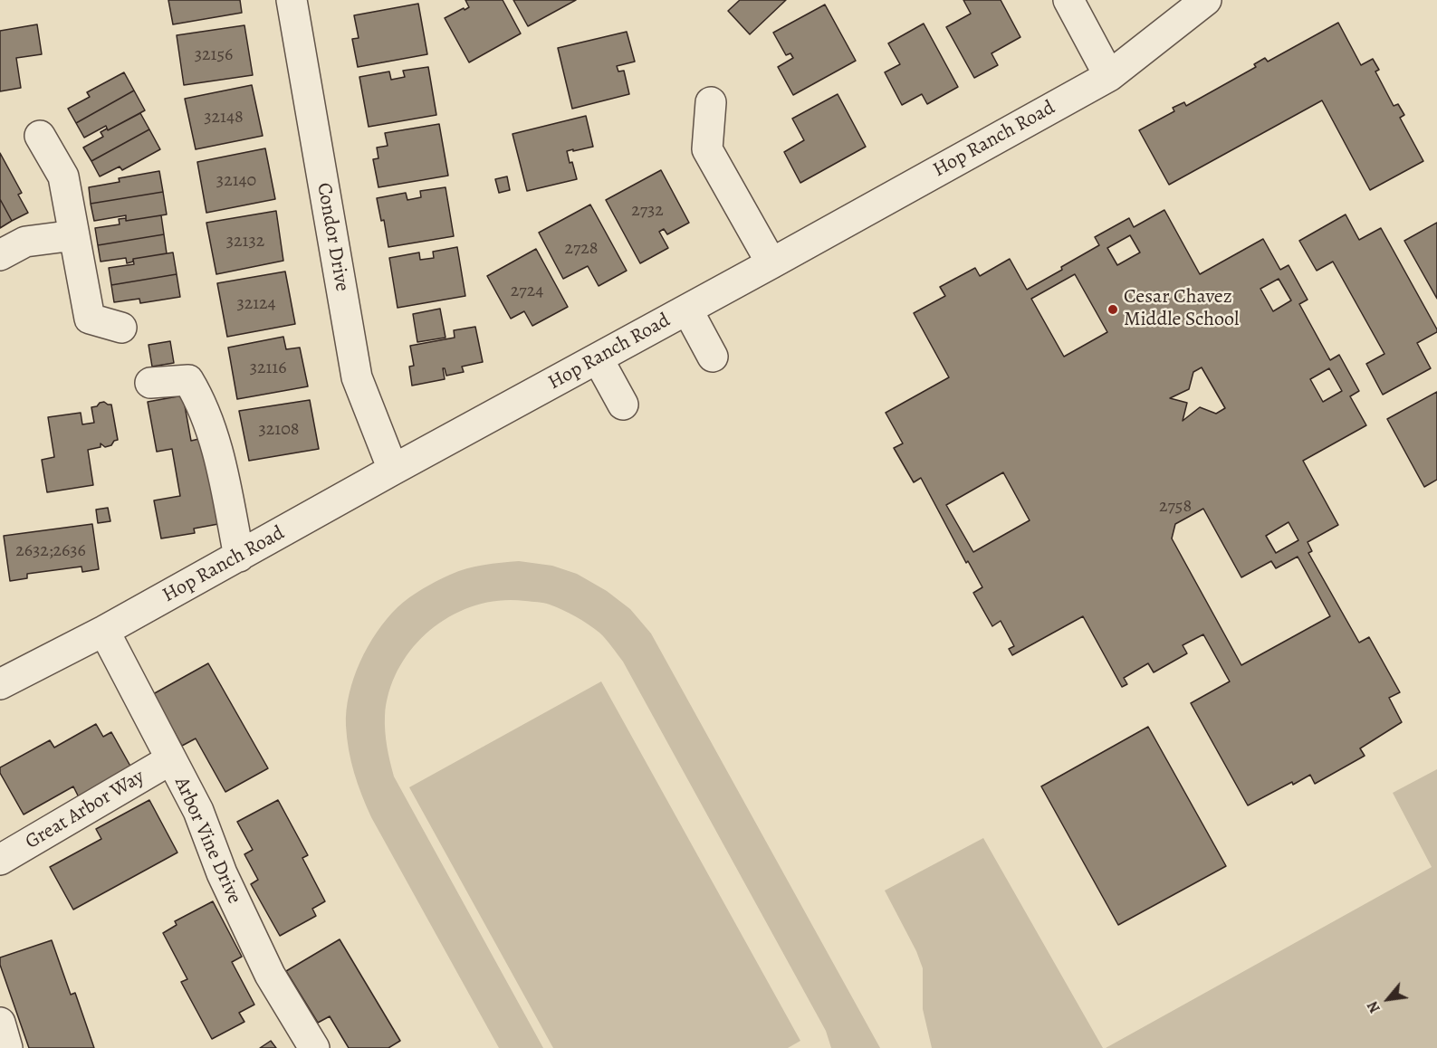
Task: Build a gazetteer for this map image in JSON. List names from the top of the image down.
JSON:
{
  "streets": {
    "street": [
      "Hop Ranch Road",
      "Condor Drive",
      "Great Arbor Way",
      "Arbor Vine Drive"
    ]
  },
  "crossings": [
    ["Hop Ranch Road", "Condor Drive"],
    ["Hop Ranch Road", "Arbor Vine Drive"],
    ["Great Arbor Way", "Arbor Vine Drive"]
  ],
  "places": ["Cesar Chavez Middle School"],
  "house_numbers": [
    "32156",
    "32148",
    "32140",
    "2732",
    "32132",
    "2728",
    "2724",
    "32124",
    "32116",
    "32108",
    "2758",
    "2632;2636"
  ],
  "north": "bottom left"
}
